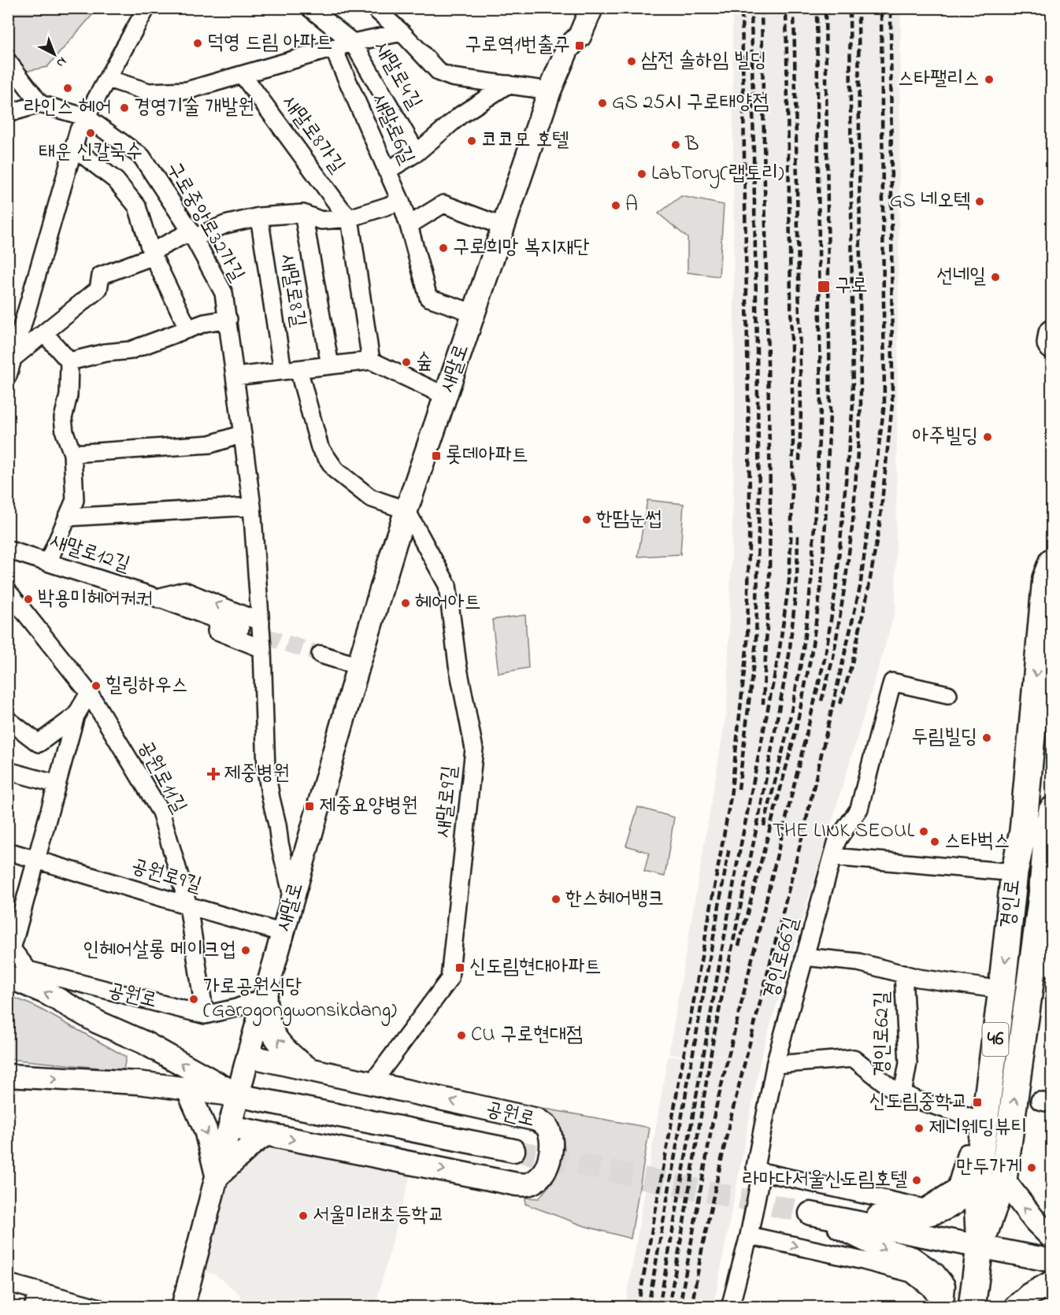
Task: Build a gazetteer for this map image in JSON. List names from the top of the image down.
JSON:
{
  "streets": {
    "main road": [
      "새말로",
      "경인로",
      "공원로",
      "46"
    ],
    "street": [
      "새말로4길",
      "새말로6길",
      "새말로8가길",
      "구로중앙로32가길",
      "새말로8길",
      "새말로12길",
      "공원로11길",
      "새말로9길",
      "공원로9길",
      "경인로66길",
      "경인로62길"
    ]
  },
  "crossings": [
    ["새말로6길", "새말로"],
    ["구로중앙로32가길", "새말로"],
    ["구로중앙로32가길", "새말로12길"],
    ["새말로", "새말로9길"],
    ["새말로", "공원로9길"],
    ["새말로", "공원로"],
    ["공원로11길", "공원로9길"],
    ["공원로11길", "공원로"],
    ["새말로9길", "공원로"],
    ["경인로", "경인로62길"],
    ["경인로66길", "경인로62길"]
  ],
  "places": {
    "other": [
      "덕영 드림 아파트",
      "삼전 솔하임 빌딩",
      "스타팰리스",
      "라인스 헤어",
      "GS 25시 구로태양점",
      "경영기술 개발원",
      "태운 신칼국수",
      "코코모 호텔",
      "B",
      "LabTory(랩토리)",
      "GS 네오텍",
      "A",
      "구로희망 복지재단",
      "선네일",
      "숲",
      "아주빌딩",
      "한땀눈썹",
      "박용미헤어커커",
      "헤어아트",
      "힐링하우스",
      "두림빌딩",
      "THE LINK SEOUL",
      "스타벅스",
      "한스헤어뱅크",
      "인헤어살롱 메이크업",
      "가로공원식당 (Garogongwonsikdang)",
      "CU 구로현대점",
      "제니웨딩뷰티",
      "만두가게",
      "라마다서울신도림호텔",
      "서울미래초등학교"
    ],
    "transit": [
      "구로역1번출구",
      "구로",
      "롯데아파트",
      "제중요양병원",
      "신도림현대아파트",
      "신도림중학교"
    ],
    "health": ["제중병원"]
  },
  "north": "bottom right"
}
